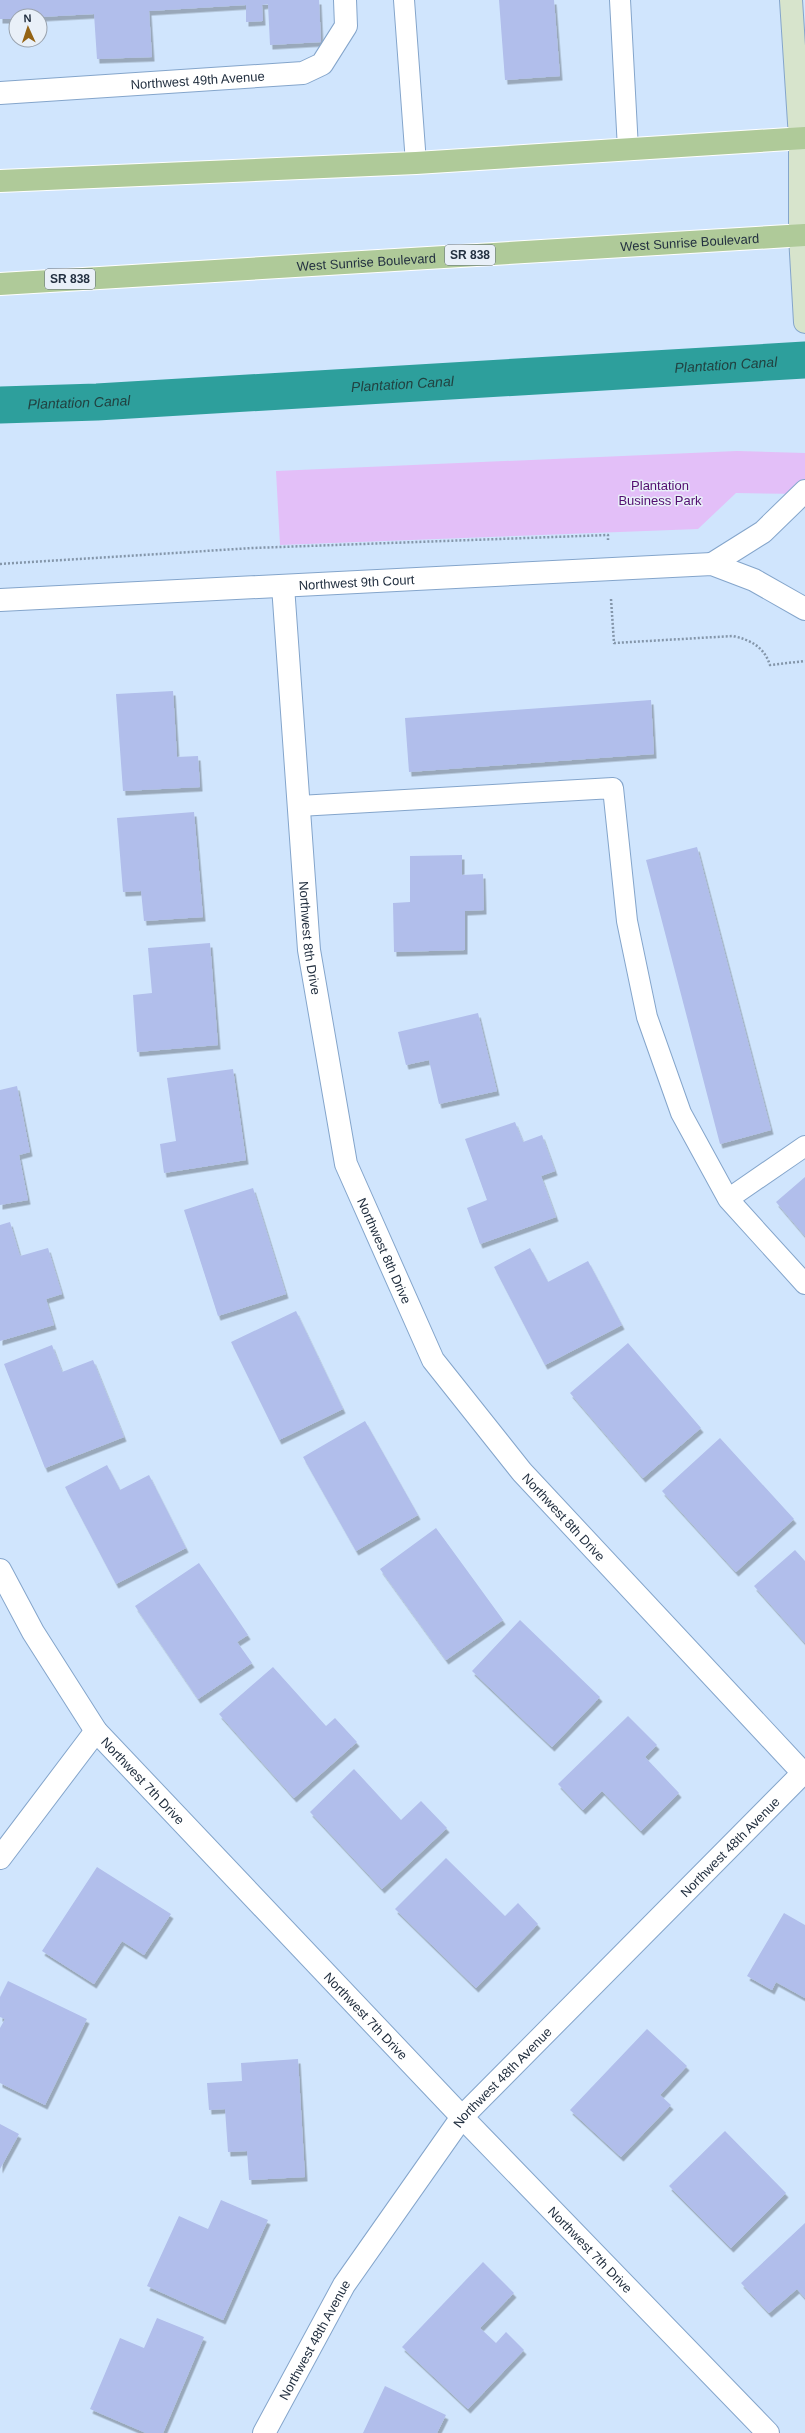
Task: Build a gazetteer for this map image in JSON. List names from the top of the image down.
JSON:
{
  "streets": {
    "main road": ["West Sunrise Boulevard", "SR 838"],
    "street": [
      "Northwest 49th Avenue",
      "Northwest 9th Court",
      "Northwest 8th Drive",
      "Northwest 7th Drive",
      "Northwest 48th Avenue"
    ]
  },
  "crossings": [
    ["Northwest 9th Court", "Northwest 8th Drive"],
    ["Northwest 8th Drive", "Northwest 48th Avenue"],
    ["Northwest 7th Drive", "Northwest 48th Avenue"]
  ],
  "water": ["Plantation Canal"],
  "parks": ["Plantation Business Park"],
  "north": "top"
}
